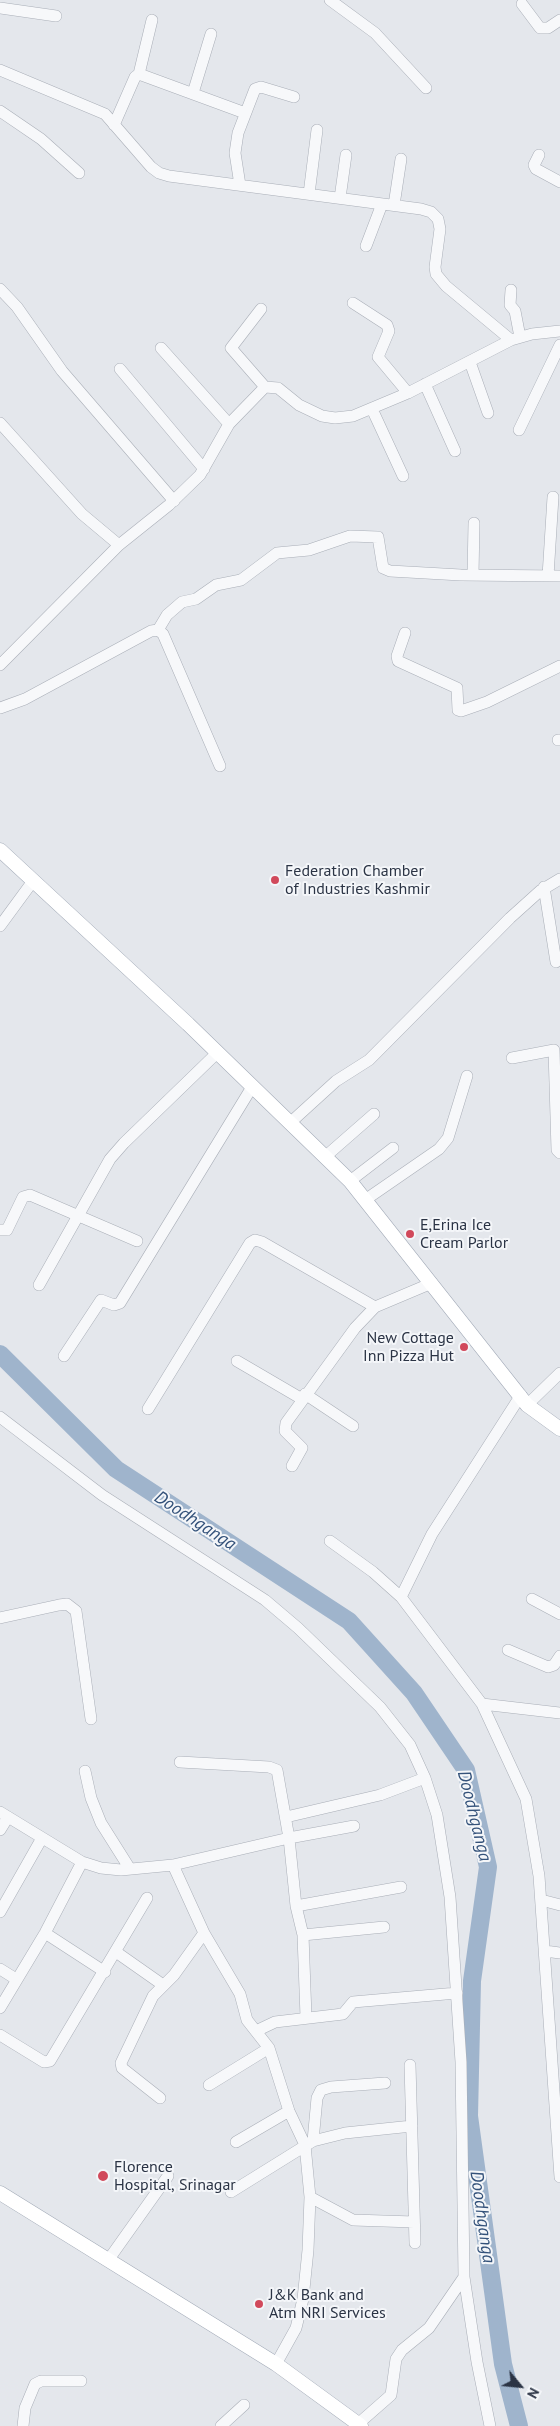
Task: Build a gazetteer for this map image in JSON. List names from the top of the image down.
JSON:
{
  "water": ["Doodhganga"],
  "places": [
    "Federation Chamber of Industries Kashmir",
    "E,Erina Ice Cream Parlor",
    "New Cottage Inn Pizza Hut",
    "Florence Hospital, Srinagar",
    "J&K Bank and Atm NRI Services"
  ],
  "north": "bottom right"
}
